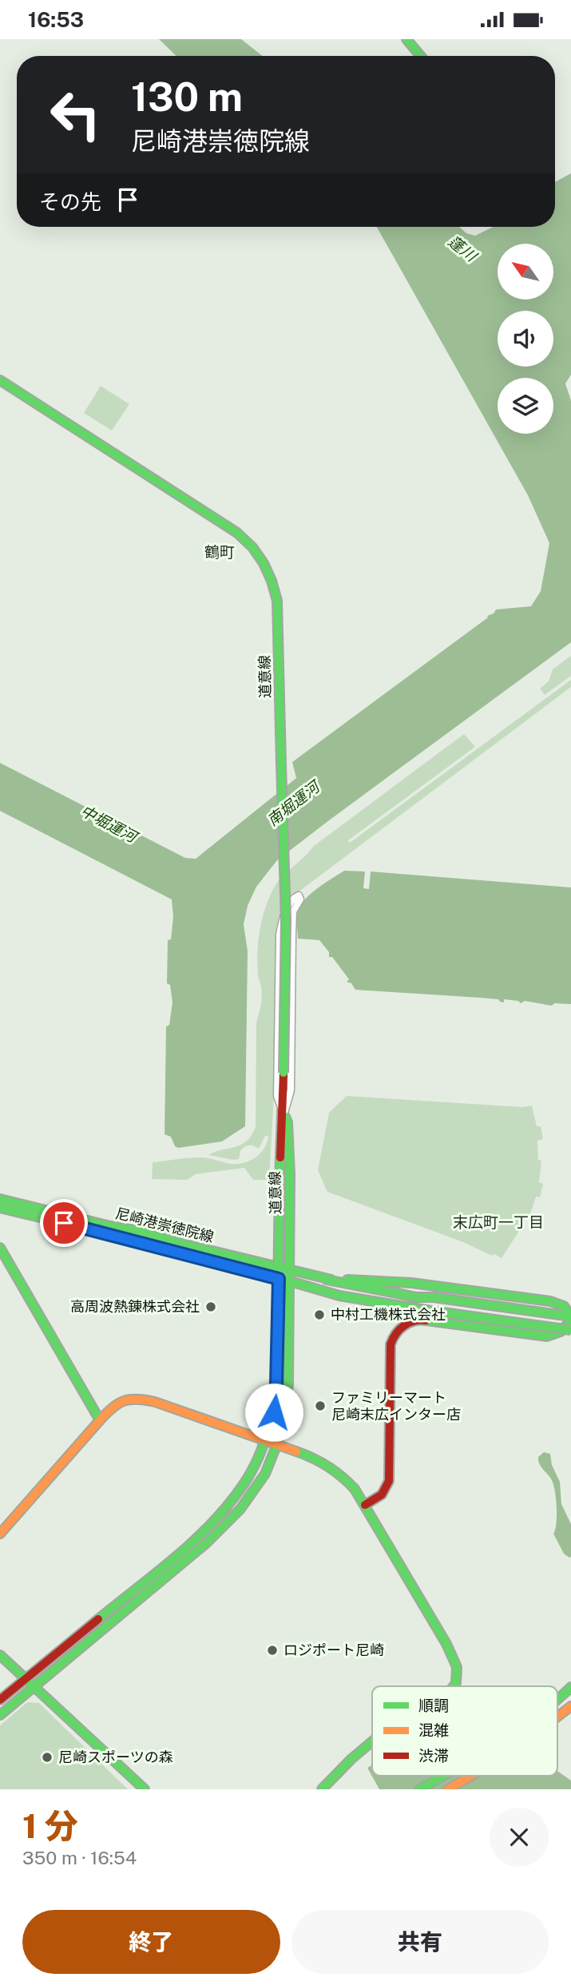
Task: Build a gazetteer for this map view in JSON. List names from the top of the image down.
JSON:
{
  "streets": {
    "main road": ["道意線", "尼崎港崇徳院線"]
  },
  "crossings": [
    ["道意線", "尼崎港崇徳院線"]
  ],
  "districts": ["鶴町", "末広町一丁目"],
  "water": ["蓬川", "南堀運河", "中堀運河"],
  "places": [
    "高周波熱錬株式会社",
    "中村工機株式会社",
    "ファミリーマート 尼崎末広インター店",
    "ロジポート尼崎",
    "尼崎スポーツの森"
  ],
  "legend": ["順調", "混雑", "渋滞"],
  "north": "top left",
  "page": {
    "status": "16:53",
    "turn": ["130 m", "尼崎港崇徳院線"],
    "then": "その先",
    "heading": ["1 分", "350 m · 16:54"],
    "buttons": ["終了", "共有"]
  }
}
